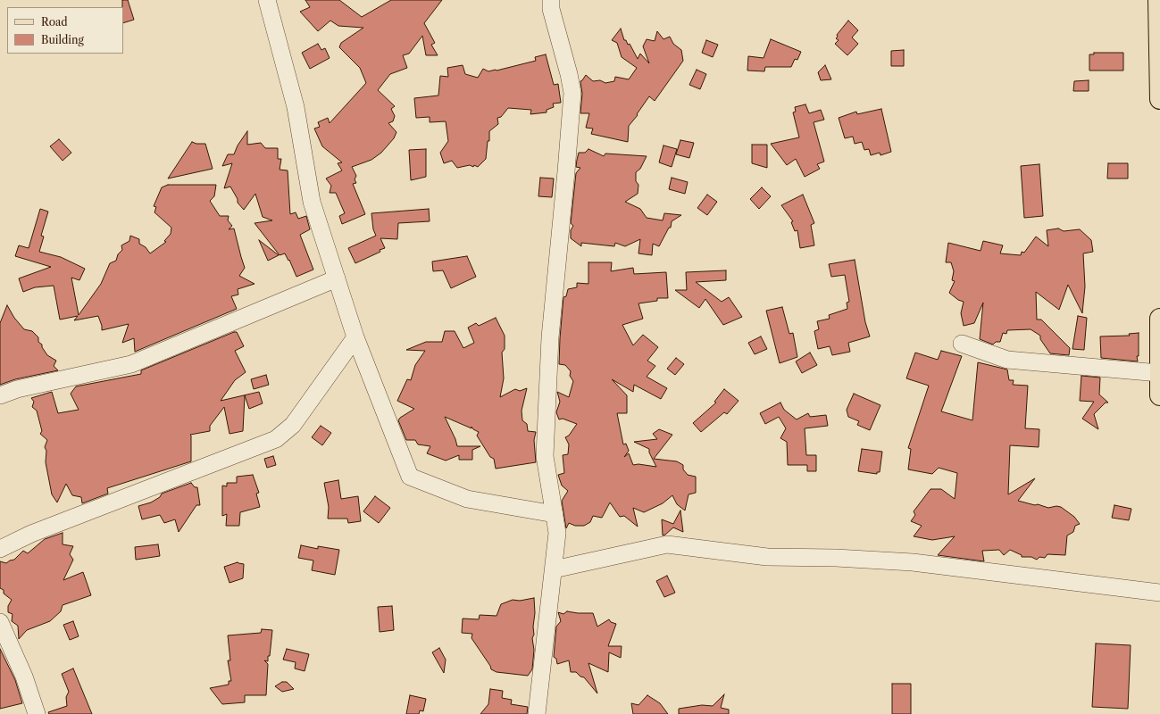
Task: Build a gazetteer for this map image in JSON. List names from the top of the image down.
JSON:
{
  "legend": ["Road", "Building"]
}
